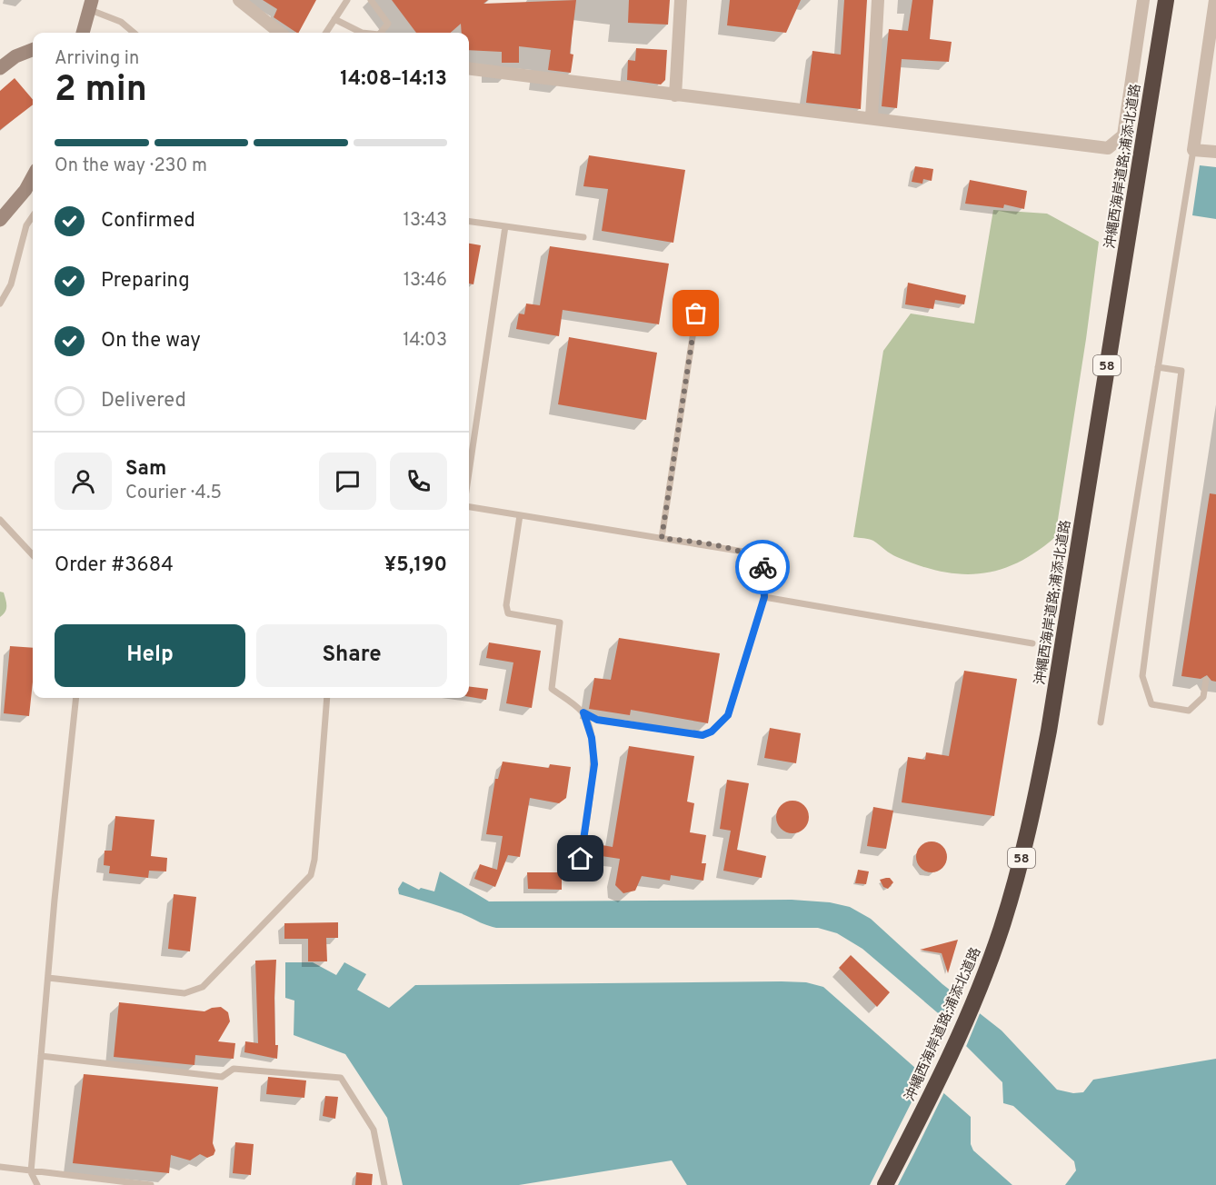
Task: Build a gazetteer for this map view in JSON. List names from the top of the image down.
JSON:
{
  "streets": {
    "highway": ["沖縄西海岸道路;浦添北道路", "58"]
  },
  "page": {
    "heading": ["2 min", "Arriving in", "14:08–14:13"],
    "panel": [
      "Sam",
      "Courier · 4.5",
      "Order #3684",
      "¥5,190"
    ],
    "bar": "On the way · 230 m",
    "list": [
      ["Confirmed", "13:43"],
      ["Preparing", "13:46"],
      ["On the way", "14:03"],
      "Delivered"
    ],
    "buttons": ["Help", "Share"]
  }
}
